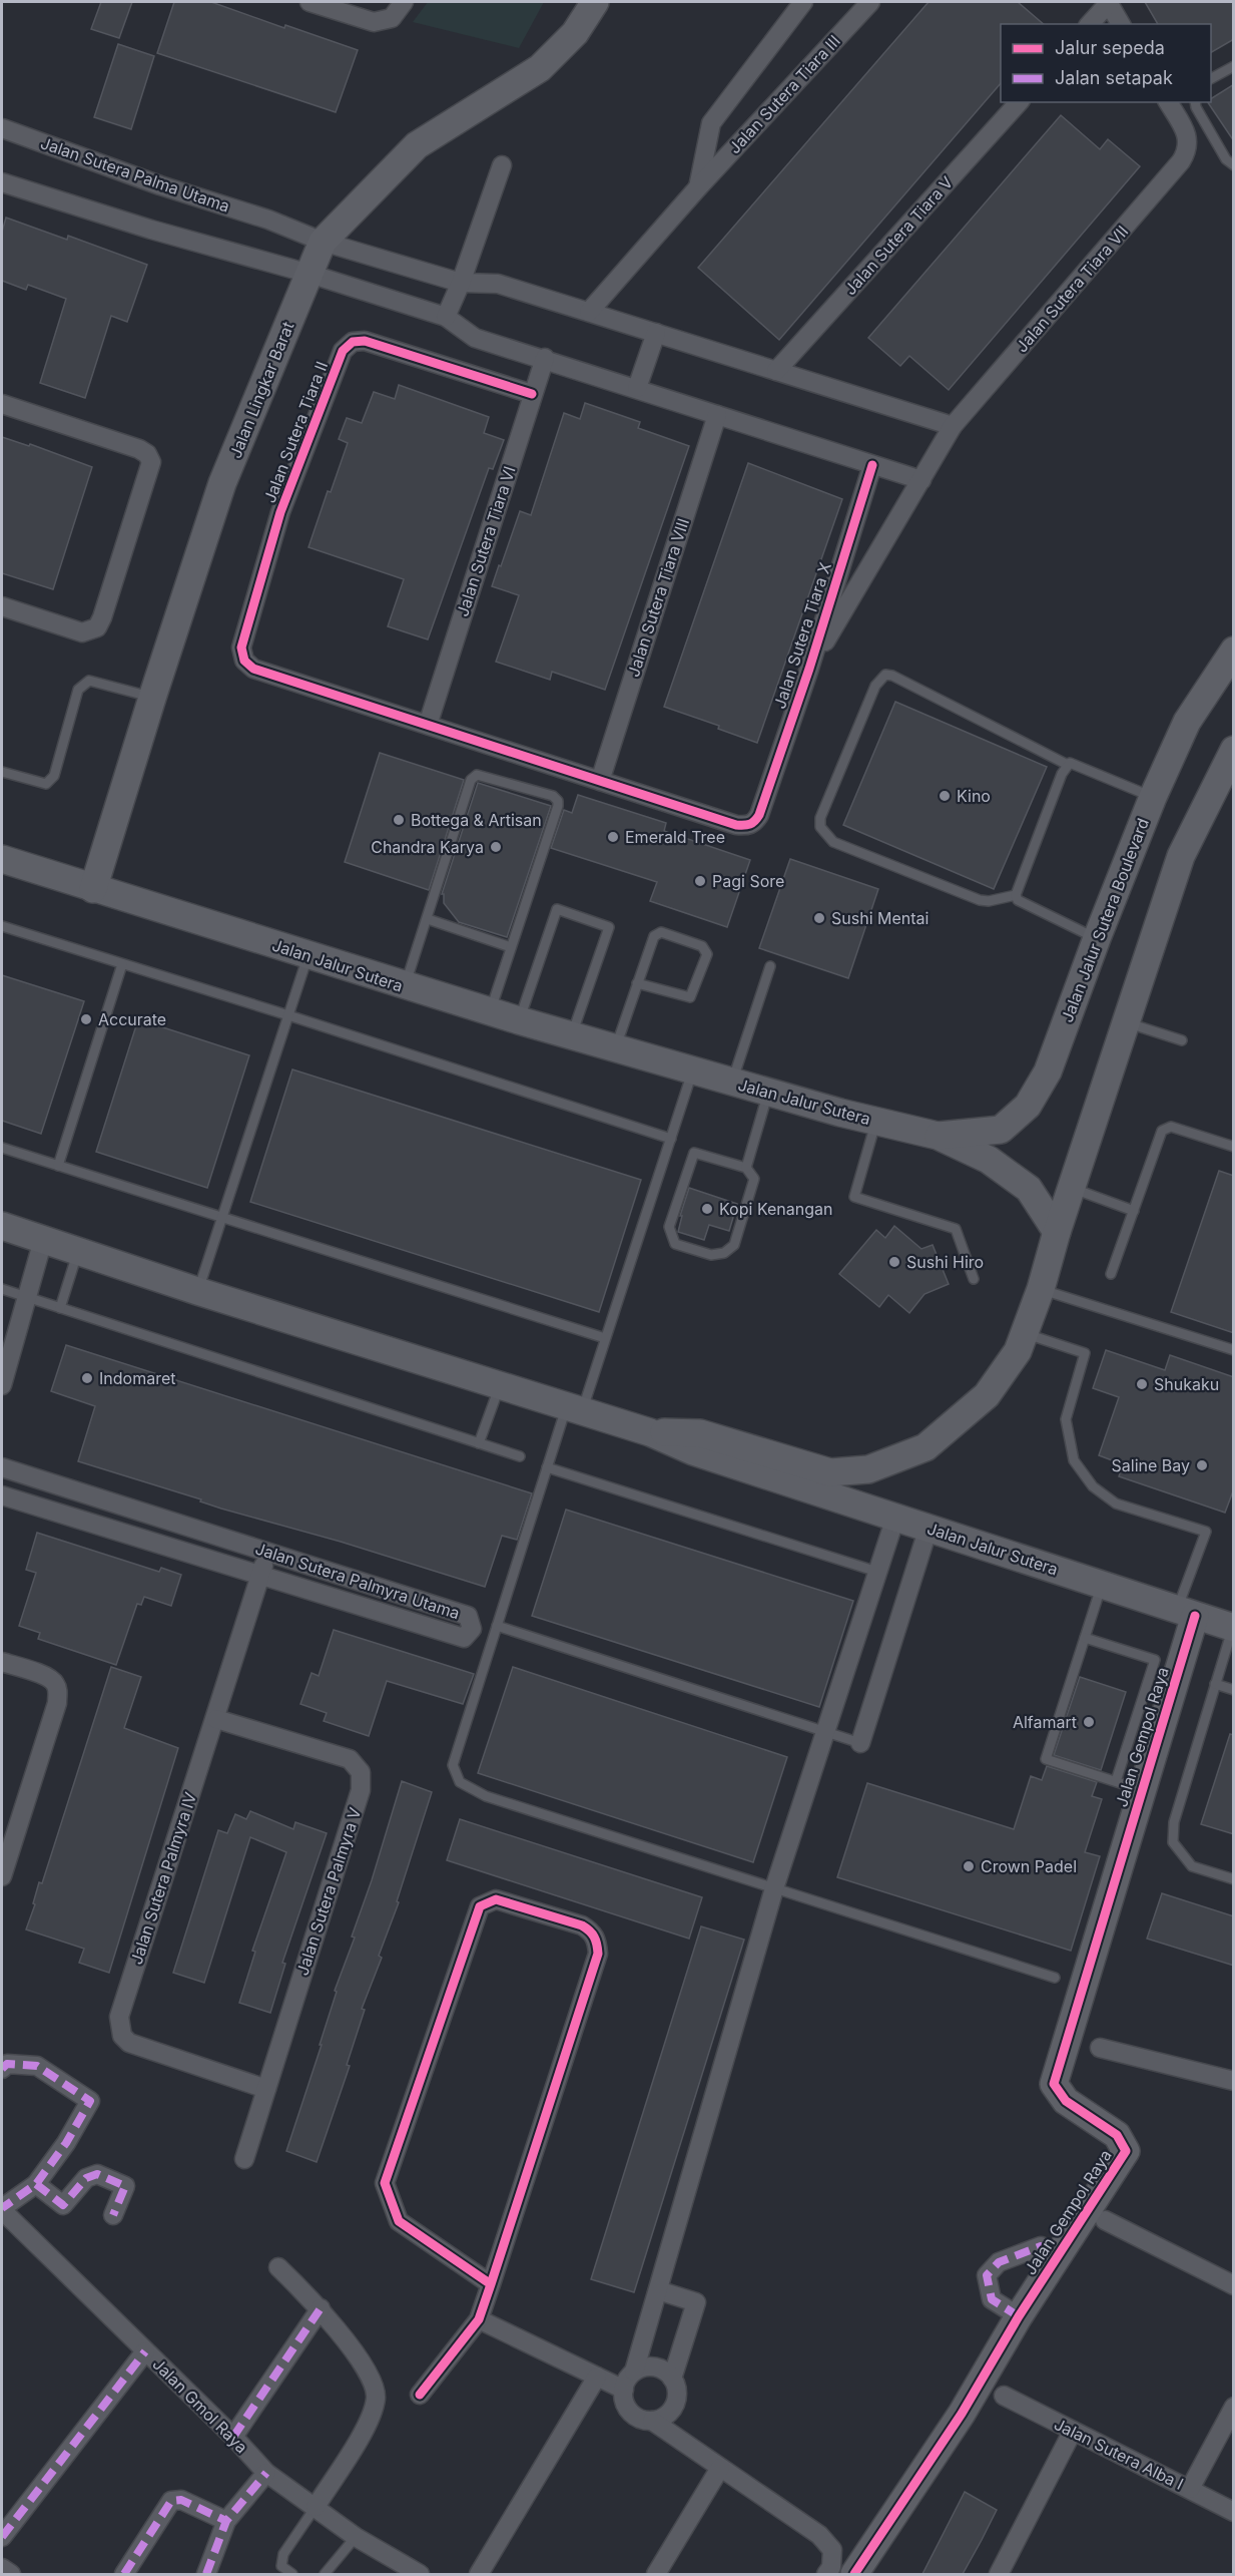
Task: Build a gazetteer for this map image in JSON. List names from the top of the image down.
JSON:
{
  "streets": {
    "main road": [
      "Jalan Lingkar Barat",
      "Jalan Jalur Sutera Boulevard",
      "Jalan Jalur Sutera",
      "Jalan Gempol Raya"
    ],
    "street": [
      "Jalan Sutera Tiara III",
      "Jalan Sutera Palma Utama",
      "Jalan Sutera Tiara V",
      "Jalan Sutera Tiara VII",
      "Jalan Sutera Tiara II",
      "Jalan Sutera Tiara VI",
      "Jalan Sutera Tiara VIII",
      "Jalan Sutera Tiara X",
      "Jalan Sutera Palmyra Utama",
      "Jalan Sutera Palmyra IV",
      "Jalan Sutera Palmyra V",
      "Jalan Gmol Raya",
      "Jalan Sutera Alba I"
    ]
  },
  "crossings": [
    ["Jalan Sutera Tiara III", "Jalan Sutera Palma Utama"],
    ["Jalan Sutera Palma Utama", "Jalan Sutera Tiara V"],
    ["Jalan Sutera Palma Utama", "Jalan Sutera Tiara VII"],
    ["Jalan Sutera Palma Utama", "Jalan Lingkar Barat"],
    ["Jalan Sutera Tiara VII", "Jalan Sutera Tiara X"],
    ["Jalan Lingkar Barat", "Jalan Jalur Sutera"],
    ["Jalan Sutera Tiara II", "Jalan Sutera Tiara VI"],
    ["Jalan Sutera Tiara VIII", "Jalan Sutera Tiara X"],
    ["Jalan Jalur Sutera Boulevard", "Jalan Jalur Sutera"],
    ["Jalan Jalur Sutera", "Jalan Gempol Raya"],
    ["Jalan Sutera Palmyra Utama", "Jalan Sutera Palmyra IV"],
    ["Jalan Sutera Palmyra IV", "Jalan Sutera Palmyra V"]
  ],
  "places": [
    "Kino",
    "Bottega & Artisan",
    "Emerald Tree",
    "Chandra Karya",
    "Pagi Sore",
    "Sushi Mentai",
    "Accurate",
    "Kopi Kenangan",
    "Sushi Hiro",
    "Indomaret",
    "Shukaku",
    "Saline Bay",
    "Alfamart",
    "Crown Padel"
  ],
  "legend": ["Jalur sepeda", "Jalan setapak"]
}
